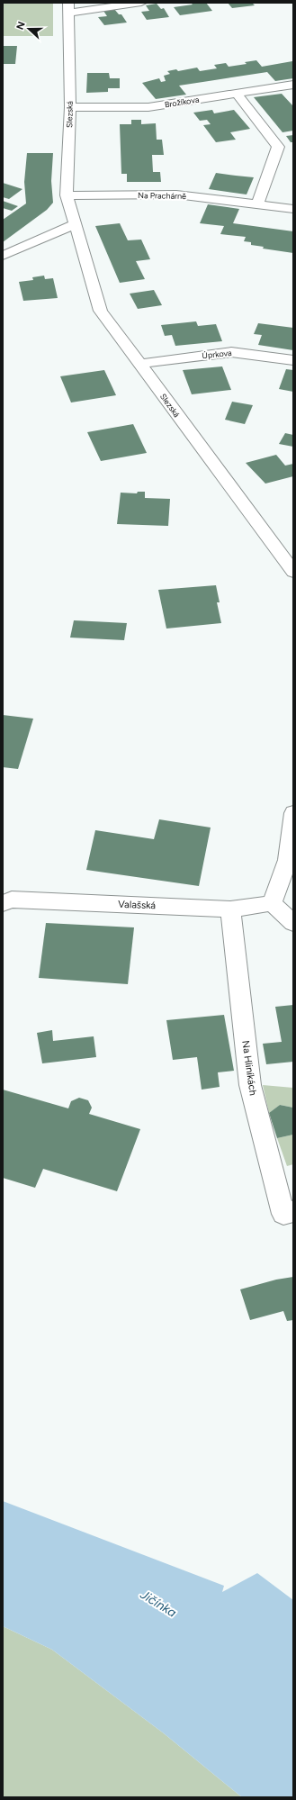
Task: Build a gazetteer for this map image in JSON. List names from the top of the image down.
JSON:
{
  "streets": {
    "street": [
      "Brožíkova",
      "Slezská",
      "Na Prachárně",
      "Úprkova",
      "Valašská",
      "Na Hliníkách"
    ]
  },
  "crossings": [
    ["Brožíkova", "Slezská"],
    ["Slezská", "Na Prachárně"],
    ["Slezská", "Úprkova"],
    ["Valašská", "Na Hliníkách"]
  ],
  "water": ["Jičínka"],
  "north": "left"
}
